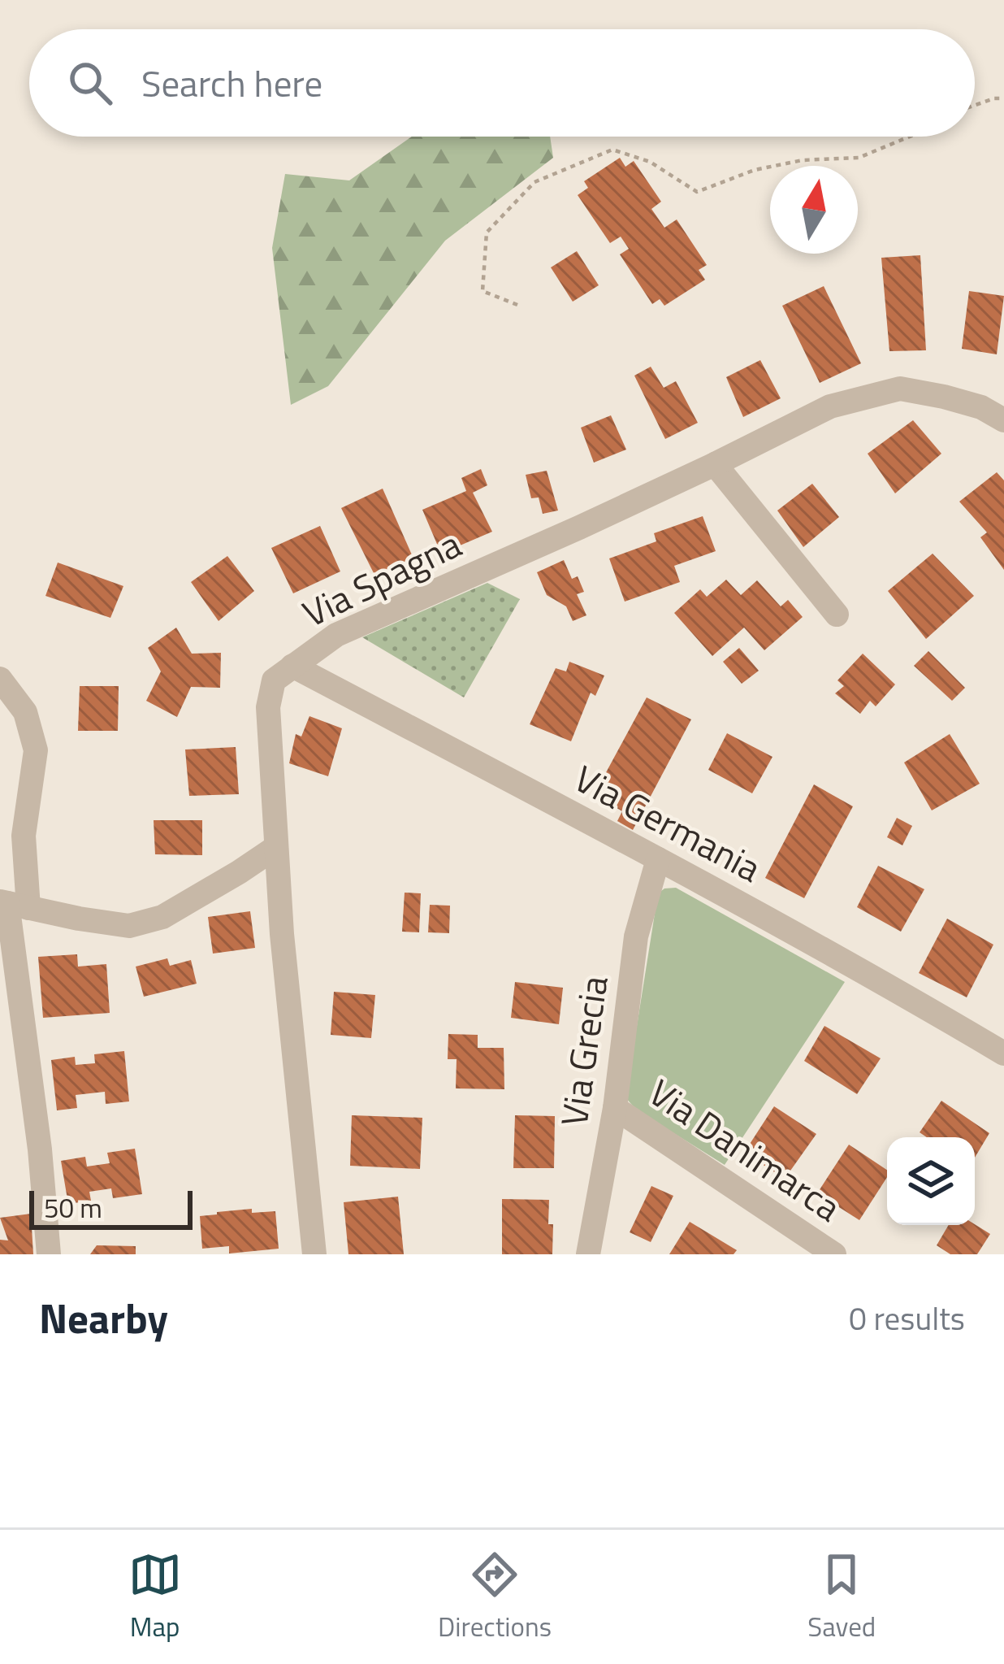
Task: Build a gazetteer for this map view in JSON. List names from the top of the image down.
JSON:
{
  "streets": {
    "street": [
      "Via Spagna",
      "Via Germania",
      "Via Grecia",
      "Via Danimarca"
    ]
  },
  "crossings": [
    ["Via Spagna", "Via Germania"],
    ["Via Germania", "Via Grecia"],
    ["Via Grecia", "Via Danimarca"]
  ],
  "scale_bar": "50 m",
  "north": "top",
  "page": {
    "search": "Search here",
    "scale": "50 m",
    "heading": ["Nearby", "0 results"],
    "nav": ["Map", "Directions", "Saved"]
  }
}
